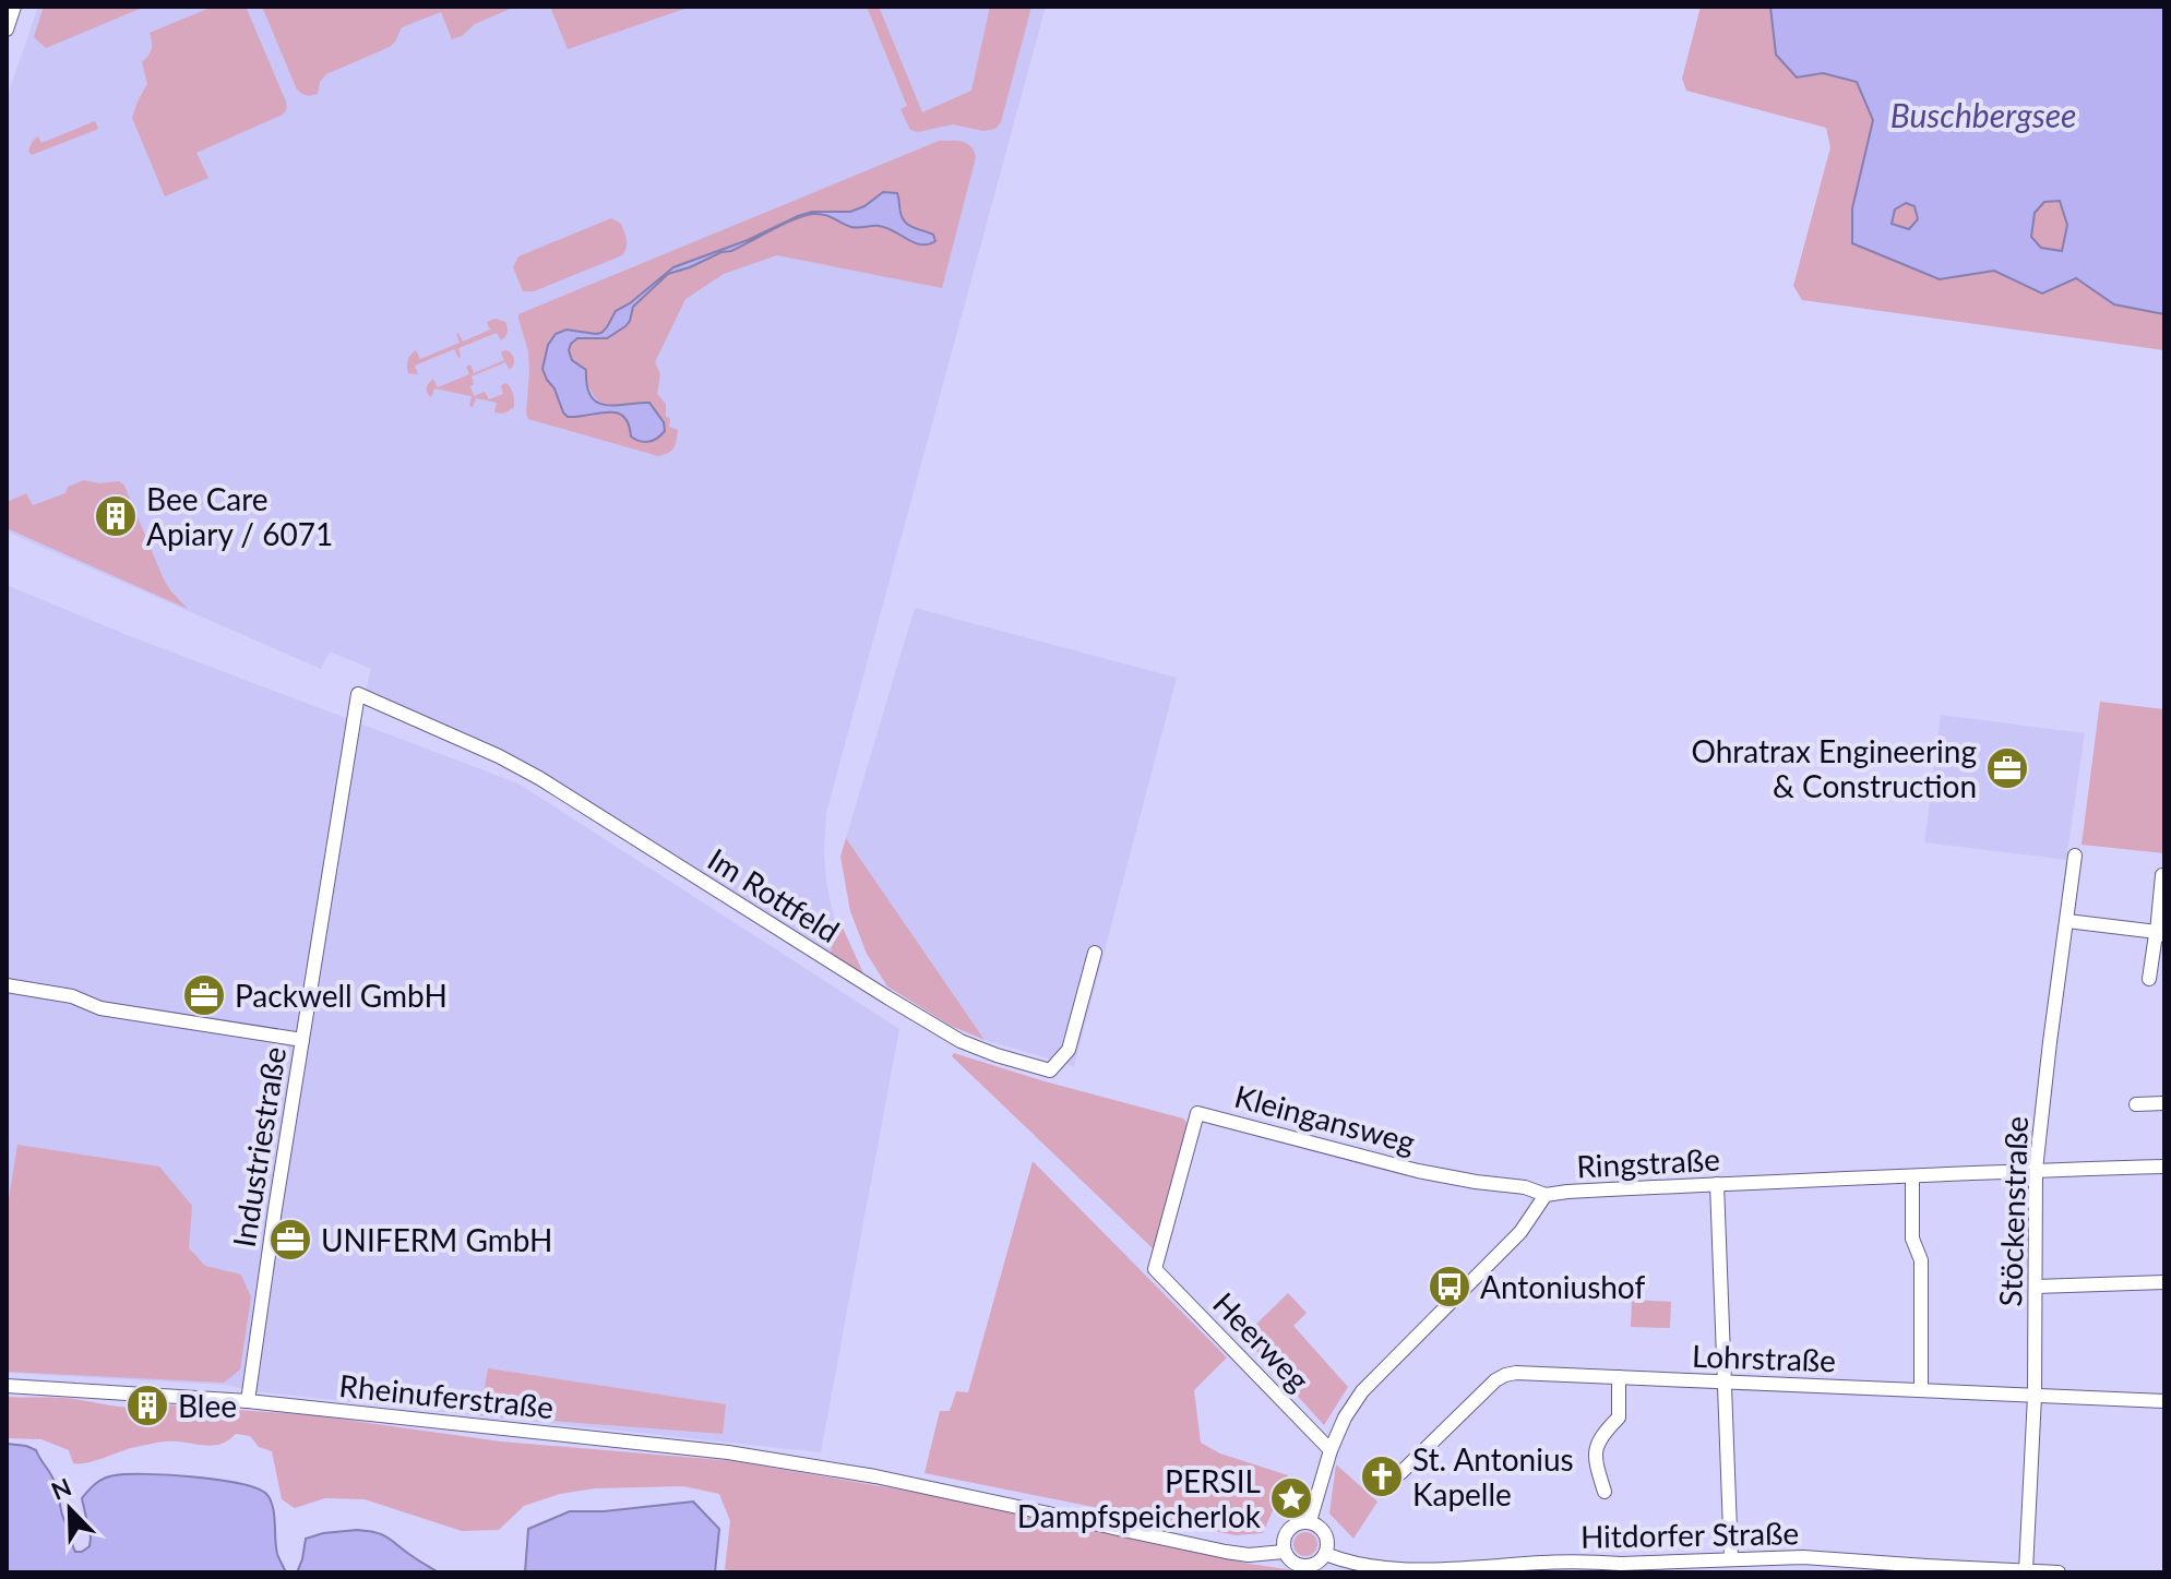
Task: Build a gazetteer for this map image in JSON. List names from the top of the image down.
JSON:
{
  "streets": {
    "street": [
      "Im Rottfeld",
      "Kleingansweg",
      "Industriestraße",
      "Ringstraße",
      "Stöckenstraße",
      "Heerweg",
      "Lohrstraße",
      "Rheinuferstraße",
      "Hitdorfer Straße"
    ]
  },
  "crossings": [
    ["Im Rottfeld", "Industriestraße"],
    ["Kleingansweg", "Ringstraße"],
    ["Kleingansweg", "Heerweg"],
    ["Industriestraße", "Rheinuferstraße"],
    ["Ringstraße", "Stöckenstraße"],
    ["Ringstraße", "Heerweg"],
    ["Ringstraße", "Rheinuferstraße"],
    ["Ringstraße", "Hitdorfer Straße"],
    ["Stöckenstraße", "Lohrstraße"],
    ["Stöckenstraße", "Hitdorfer Straße"],
    ["Rheinuferstraße", "Hitdorfer Straße"]
  ],
  "water": ["Buschbergsee"],
  "places": {
    "building": ["Bee Care Apiary / 6071", "Blee"],
    "office": ["Ohratrax Engineering & Construction", "Packwell GmbH", "UNIFERM GmbH"],
    "bus stop": ["Antoniushof"],
    "church": ["St. Antonius Kapelle"],
    "place": ["PERSIL Dampfspeicherlok"]
  },
  "north": "top left"
}
